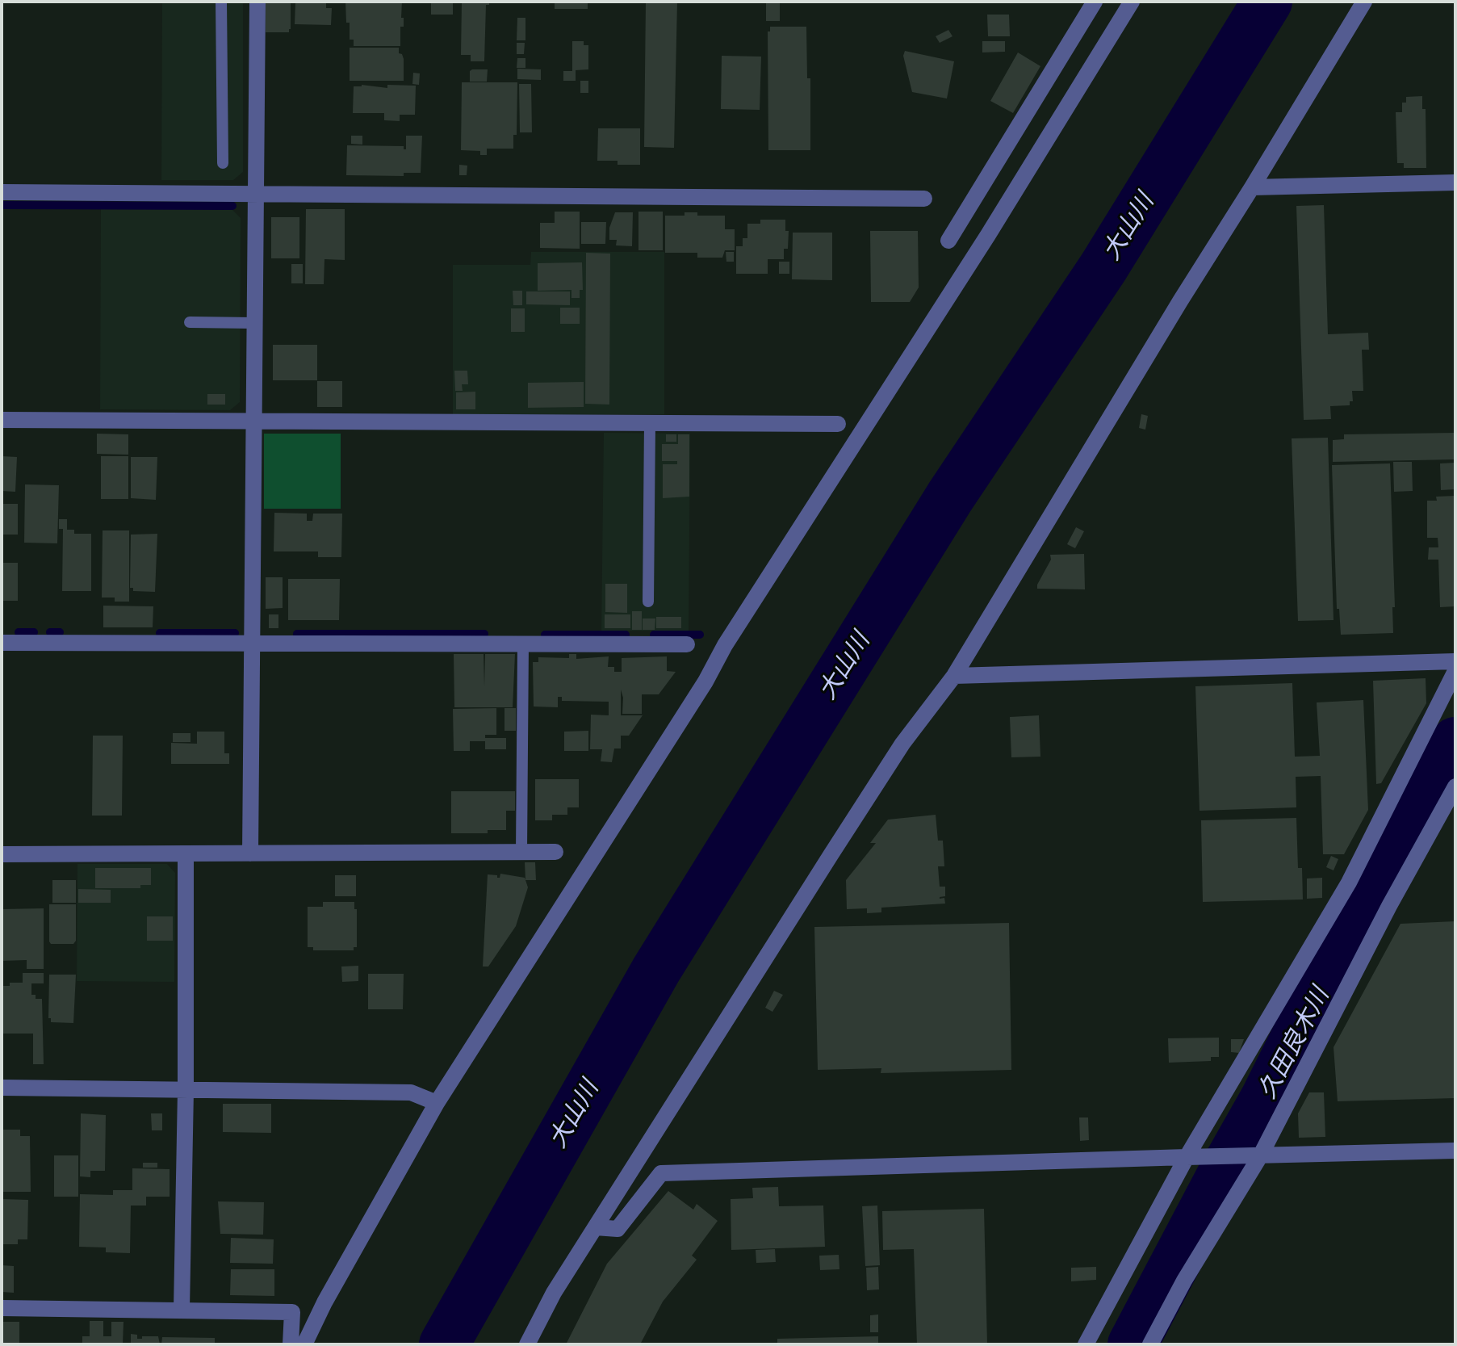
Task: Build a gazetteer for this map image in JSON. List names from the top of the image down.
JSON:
{
  "water": ["大山川", "久田良木川"]
}
